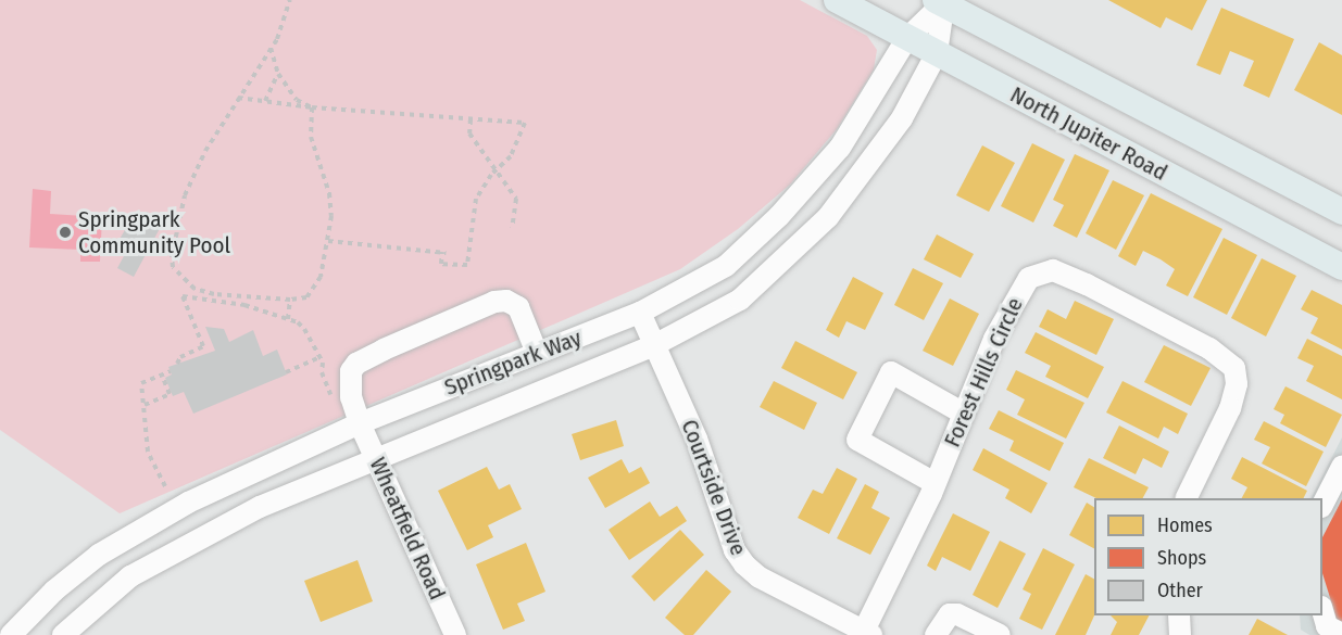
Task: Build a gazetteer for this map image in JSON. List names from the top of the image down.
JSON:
{
  "streets": {
    "main road": ["North Jupiter Road"],
    "street": [
      "Springpark Way",
      "Forest Hills Circle",
      "Courtside Drive",
      "Wheatfield Road"
    ]
  },
  "crossings": [
    ["North Jupiter Road", "Springpark Way"],
    ["Springpark Way", "Courtside Drive"],
    ["Springpark Way", "Wheatfield Road"],
    ["Forest Hills Circle", "Courtside Drive"]
  ],
  "places": ["Springpark Community Pool"],
  "legend": ["Homes", "Shops", "Other"]
}
